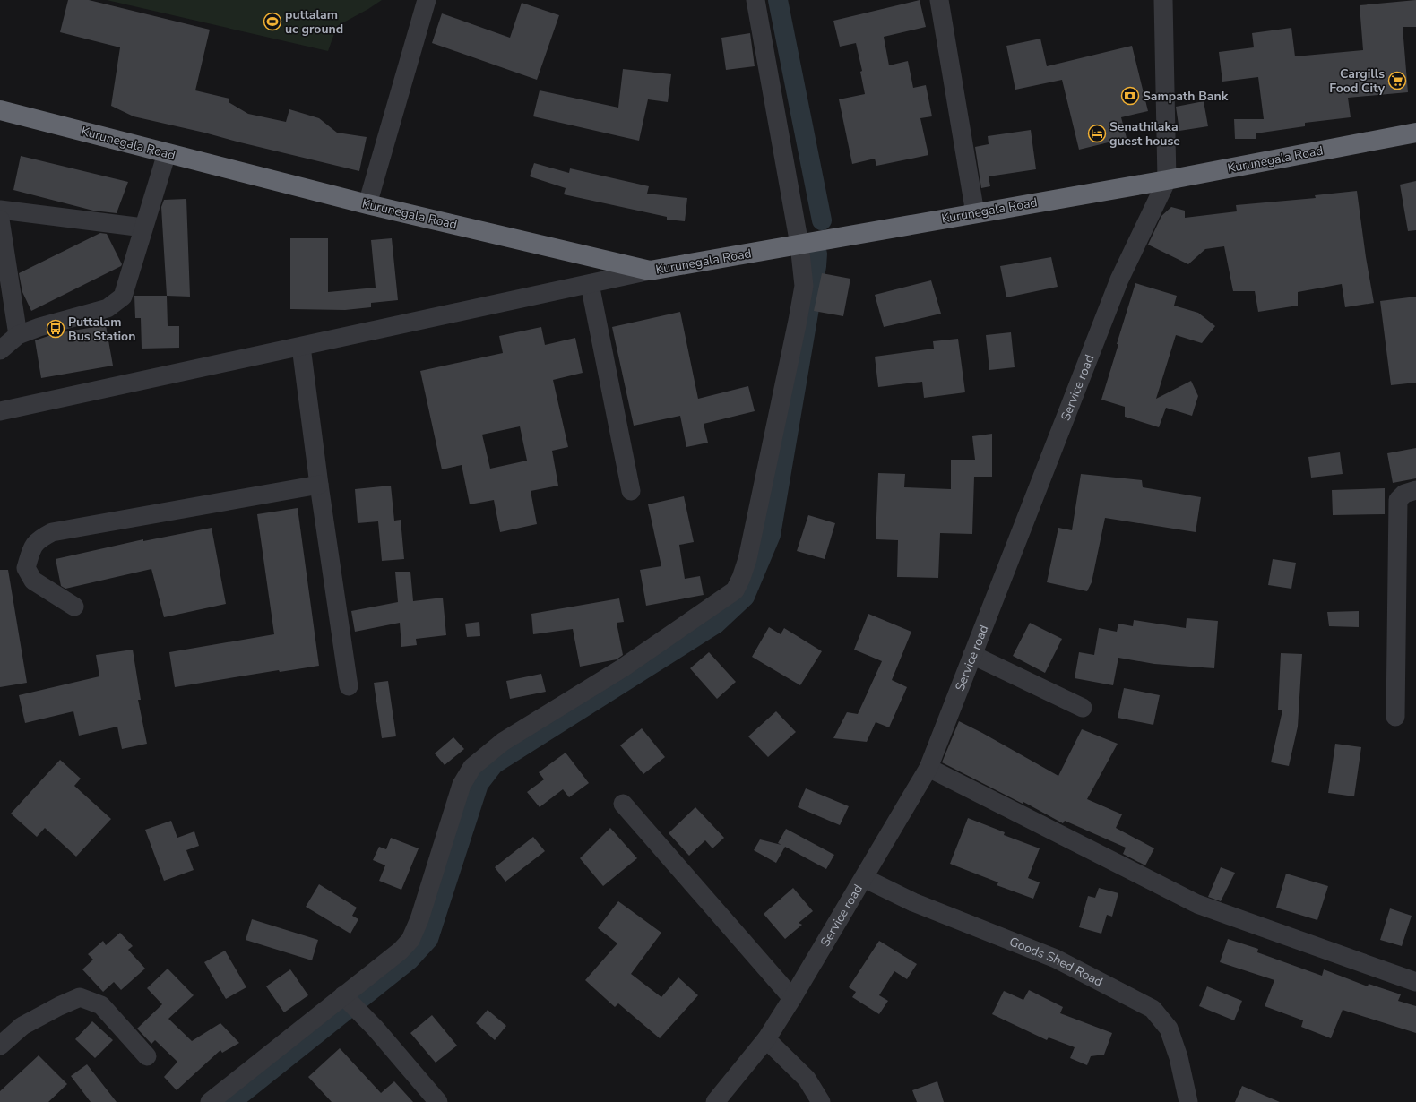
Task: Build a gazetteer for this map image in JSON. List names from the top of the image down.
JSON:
{
  "streets": {
    "highway": ["Kurunegala Road"],
    "street": ["Service road", "Goods Shed Road"]
  },
  "crossings": [
    ["Kurunegala Road", "Service road"],
    ["Service road", "Goods Shed Road"]
  ],
  "places": {
    "sports": ["puttalam uc ground"],
    "supermarket": ["Cargills Food City"],
    "bank": ["Sampath Bank"],
    "hotel": ["Senathilaka guest house"],
    "bus stop": ["Puttalam Bus Station"]
  }
}
